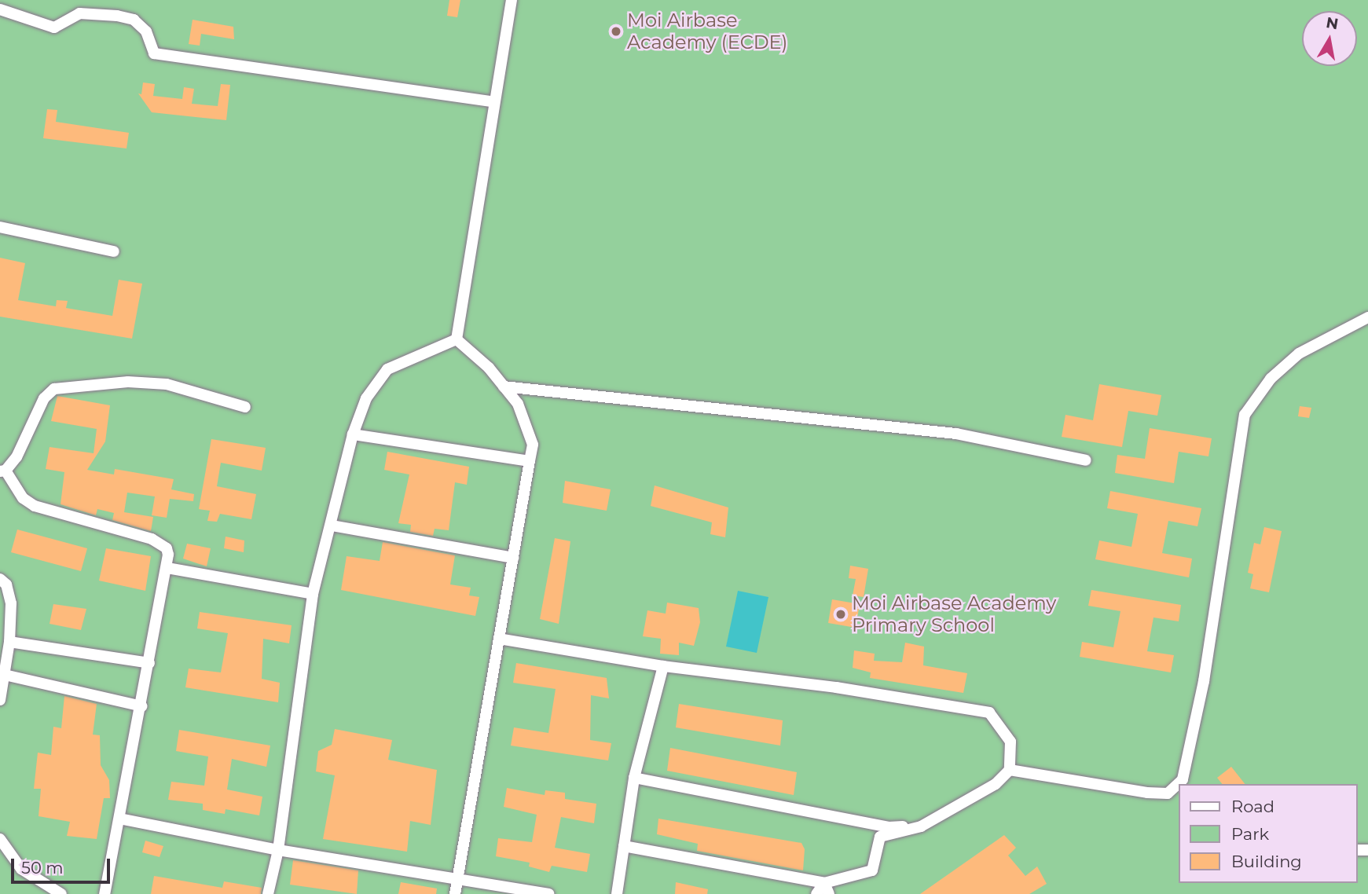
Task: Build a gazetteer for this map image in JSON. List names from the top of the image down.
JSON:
{
  "places": ["Moi Airbase Academy (ECDE)", "Moi Airbase Academy Primary School"],
  "legend": ["Road", "Park", "Building"],
  "scale_bar": "50 m",
  "north": "top"
}
